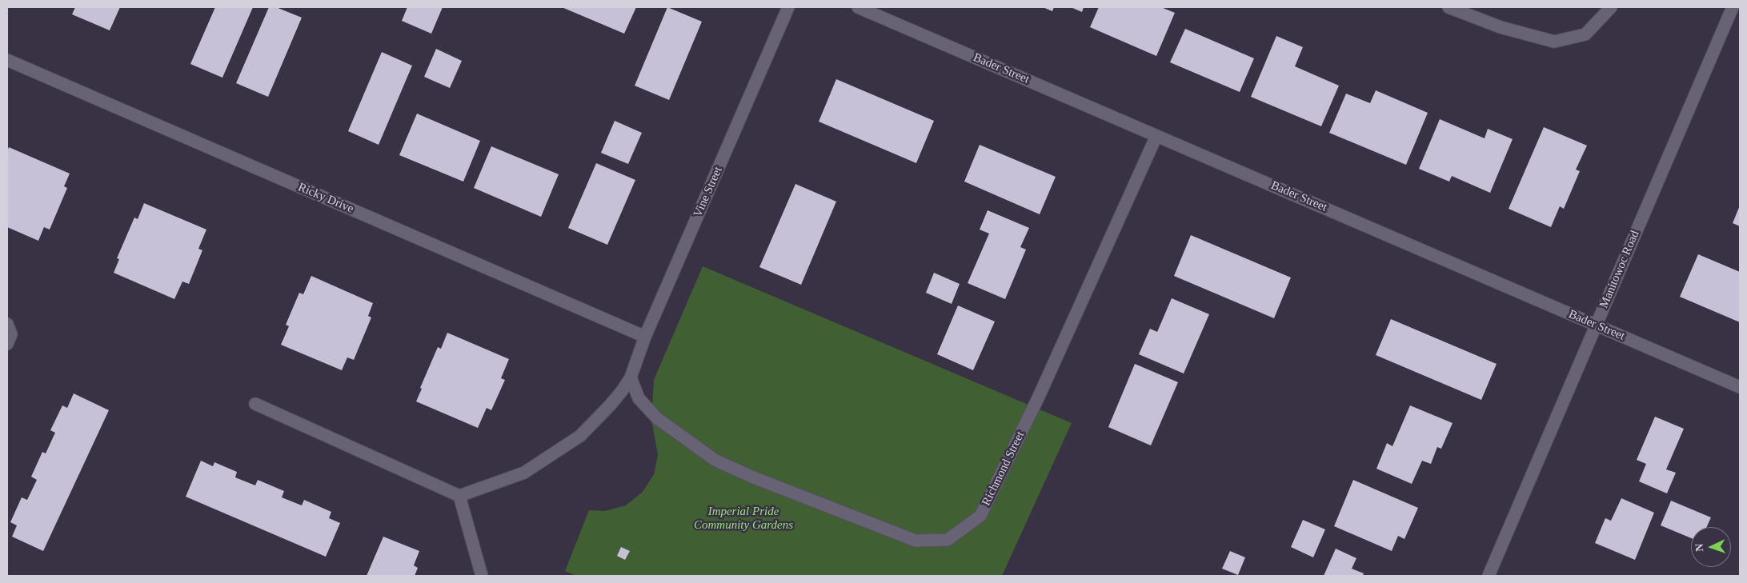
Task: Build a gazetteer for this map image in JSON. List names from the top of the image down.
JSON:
{
  "streets": {
    "street": [
      "Bader Street",
      "Vine Street",
      "Ricky Drive",
      "Manitowoc Road",
      "Richmond Street"
    ]
  },
  "crossings": [
    ["Bader Street", "Manitowoc Road"],
    ["Bader Street", "Richmond Street"],
    ["Vine Street", "Ricky Drive"],
    ["Vine Street", "Richmond Street"]
  ],
  "parks": ["Imperial Pride Community Gardens"],
  "north": "left"
}
